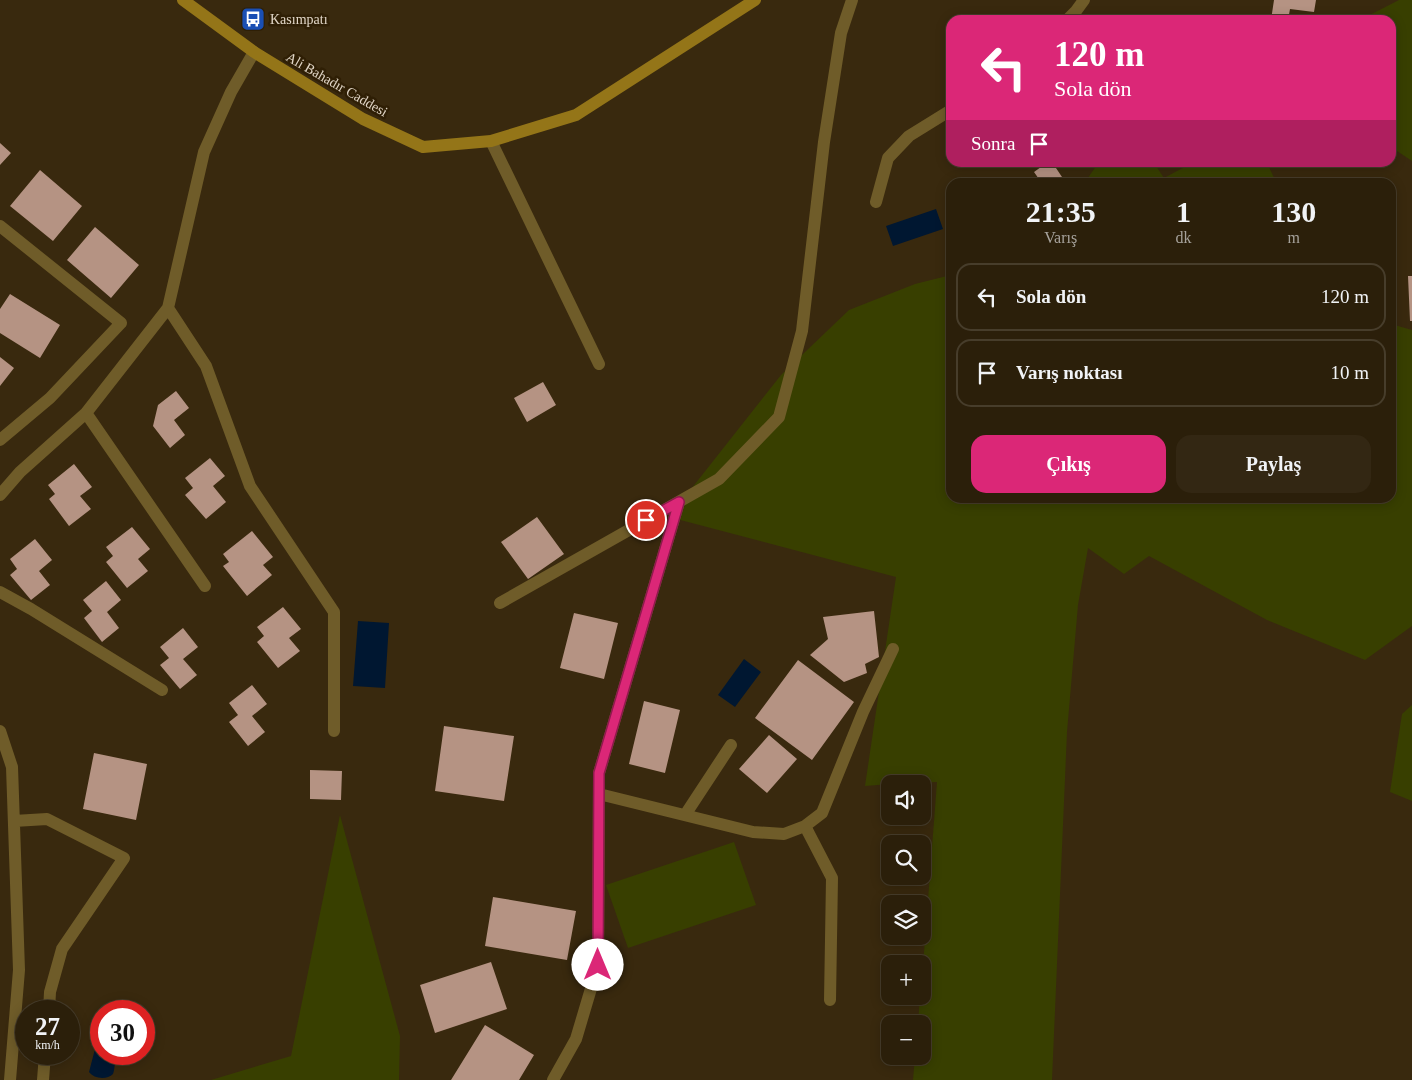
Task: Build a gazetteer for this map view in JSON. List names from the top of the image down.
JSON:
{
  "streets": {
    "main road": ["Ali Bahadır Caddesi"]
  },
  "places": {
    "bus stop": ["Kasımpatı"]
  },
  "page": {
    "turn": ["120 m", "Sola dön"],
    "then": "Sonra",
    "eta": [
      "21:35",
      "Varış",
      "1",
      "dk",
      "130",
      "m"
    ],
    "list": [
      {
        "name": "Sola dön",
        "value": "120 m"
      },
      {
        "name": "Varış noktası",
        "value": "10 m"
      }
    ],
    "buttons": ["Çıkış", "Paylaş"],
    "map_buttons": ["+", "−"],
    "speed": "27 km/h",
    "limit": "30"
  }
}
